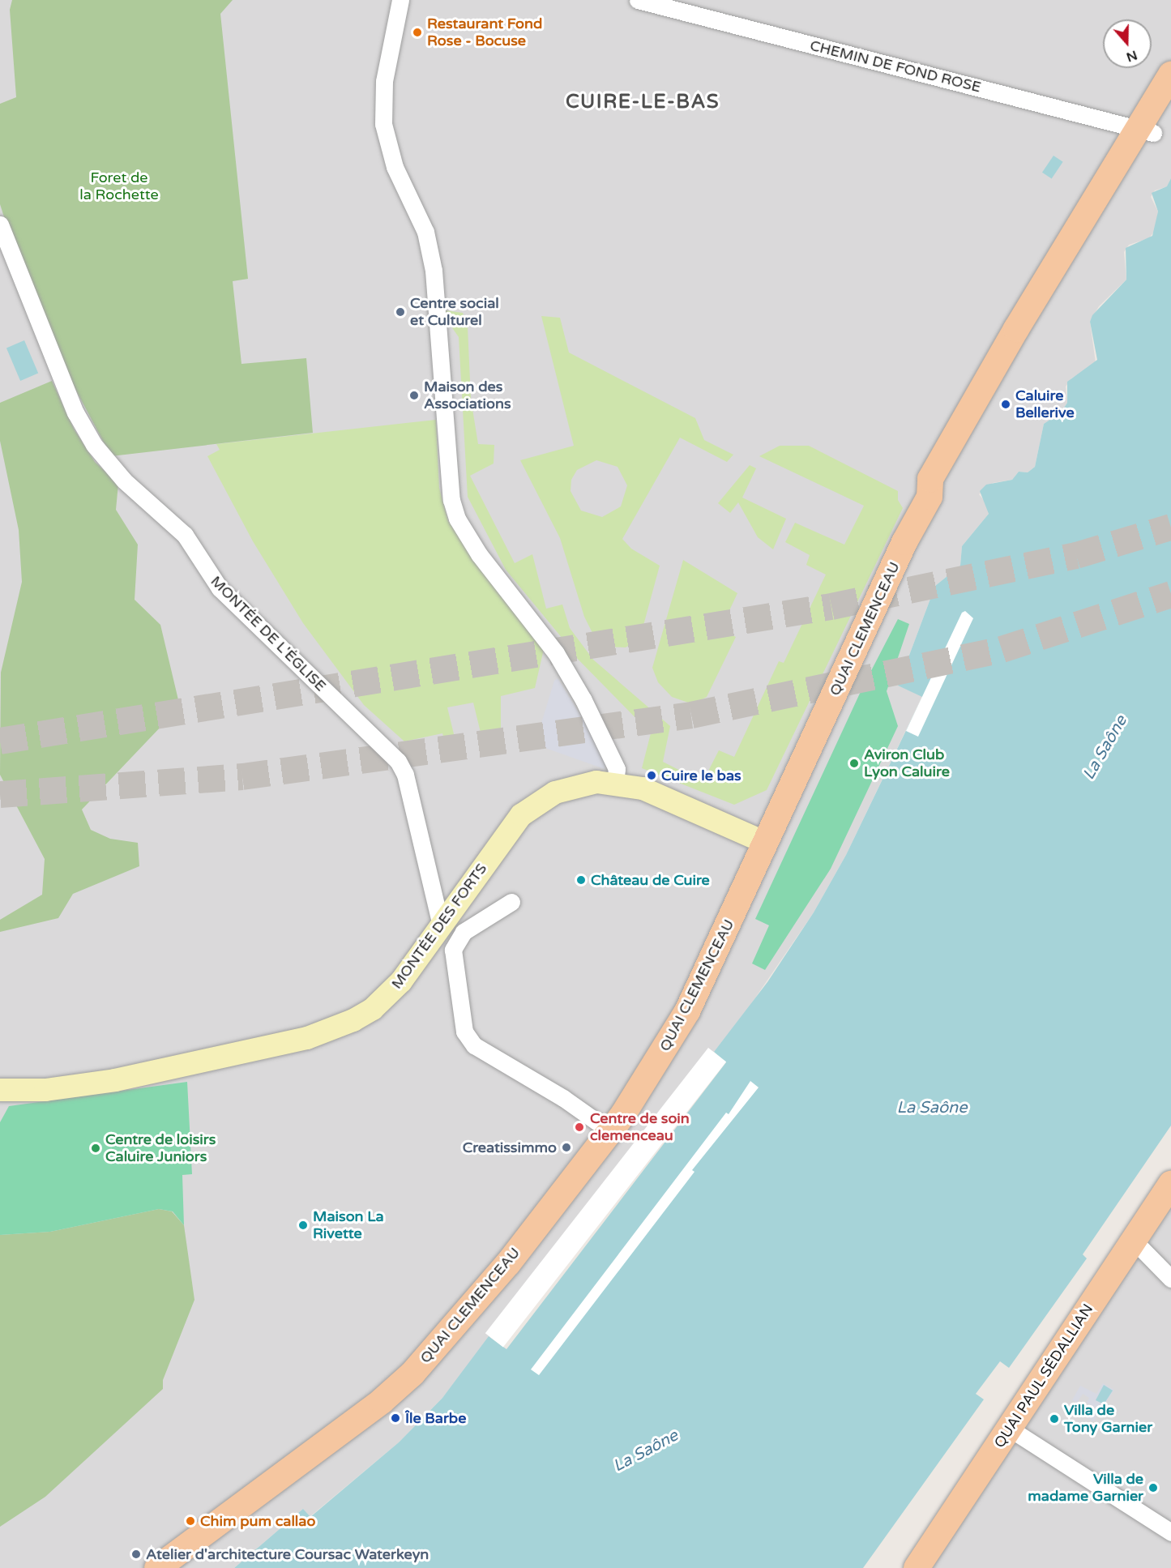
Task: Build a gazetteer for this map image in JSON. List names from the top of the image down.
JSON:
{
  "streets": {
    "main road": ["QUAI CLEMENCEAU", "QUAI PAUL SÉDALLIAN"],
    "street": ["CHEMIN DE FOND ROSE", "MONTÉE DE L'ÉGLISE", "MONTÉE DES FORTS"]
  },
  "crossings": [
    ["CHEMIN DE FOND ROSE", "QUAI CLEMENCEAU"],
    ["QUAI CLEMENCEAU", "MONTÉE DES FORTS"],
    ["MONTÉE DE L'ÉGLISE", "MONTÉE DES FORTS"]
  ],
  "districts": ["CUIRE-LE-BAS"],
  "water": ["La Saône"],
  "parks": ["Foret de la Rochette"],
  "places": [
    "Restaurant Fond Rose - Bocuse",
    "Centre social et Culturel",
    "Maison des Associations",
    "Caluire Bellerive",
    "Aviron Club Lyon Caluire",
    "Cuire le bas",
    "Château de Cuire",
    "Centre de soin clemenceau",
    "Creatissimmo",
    "Centre de loisirs Caluire Juniors",
    "Maison La Rivette",
    "Île Barbe",
    "Villa de Tony Garnier",
    "Villa de madame Garnier",
    "Chim pum callao",
    "Atelier d'architecture Coursac Waterkeyn"
  ],
  "north": "bottom"
}
